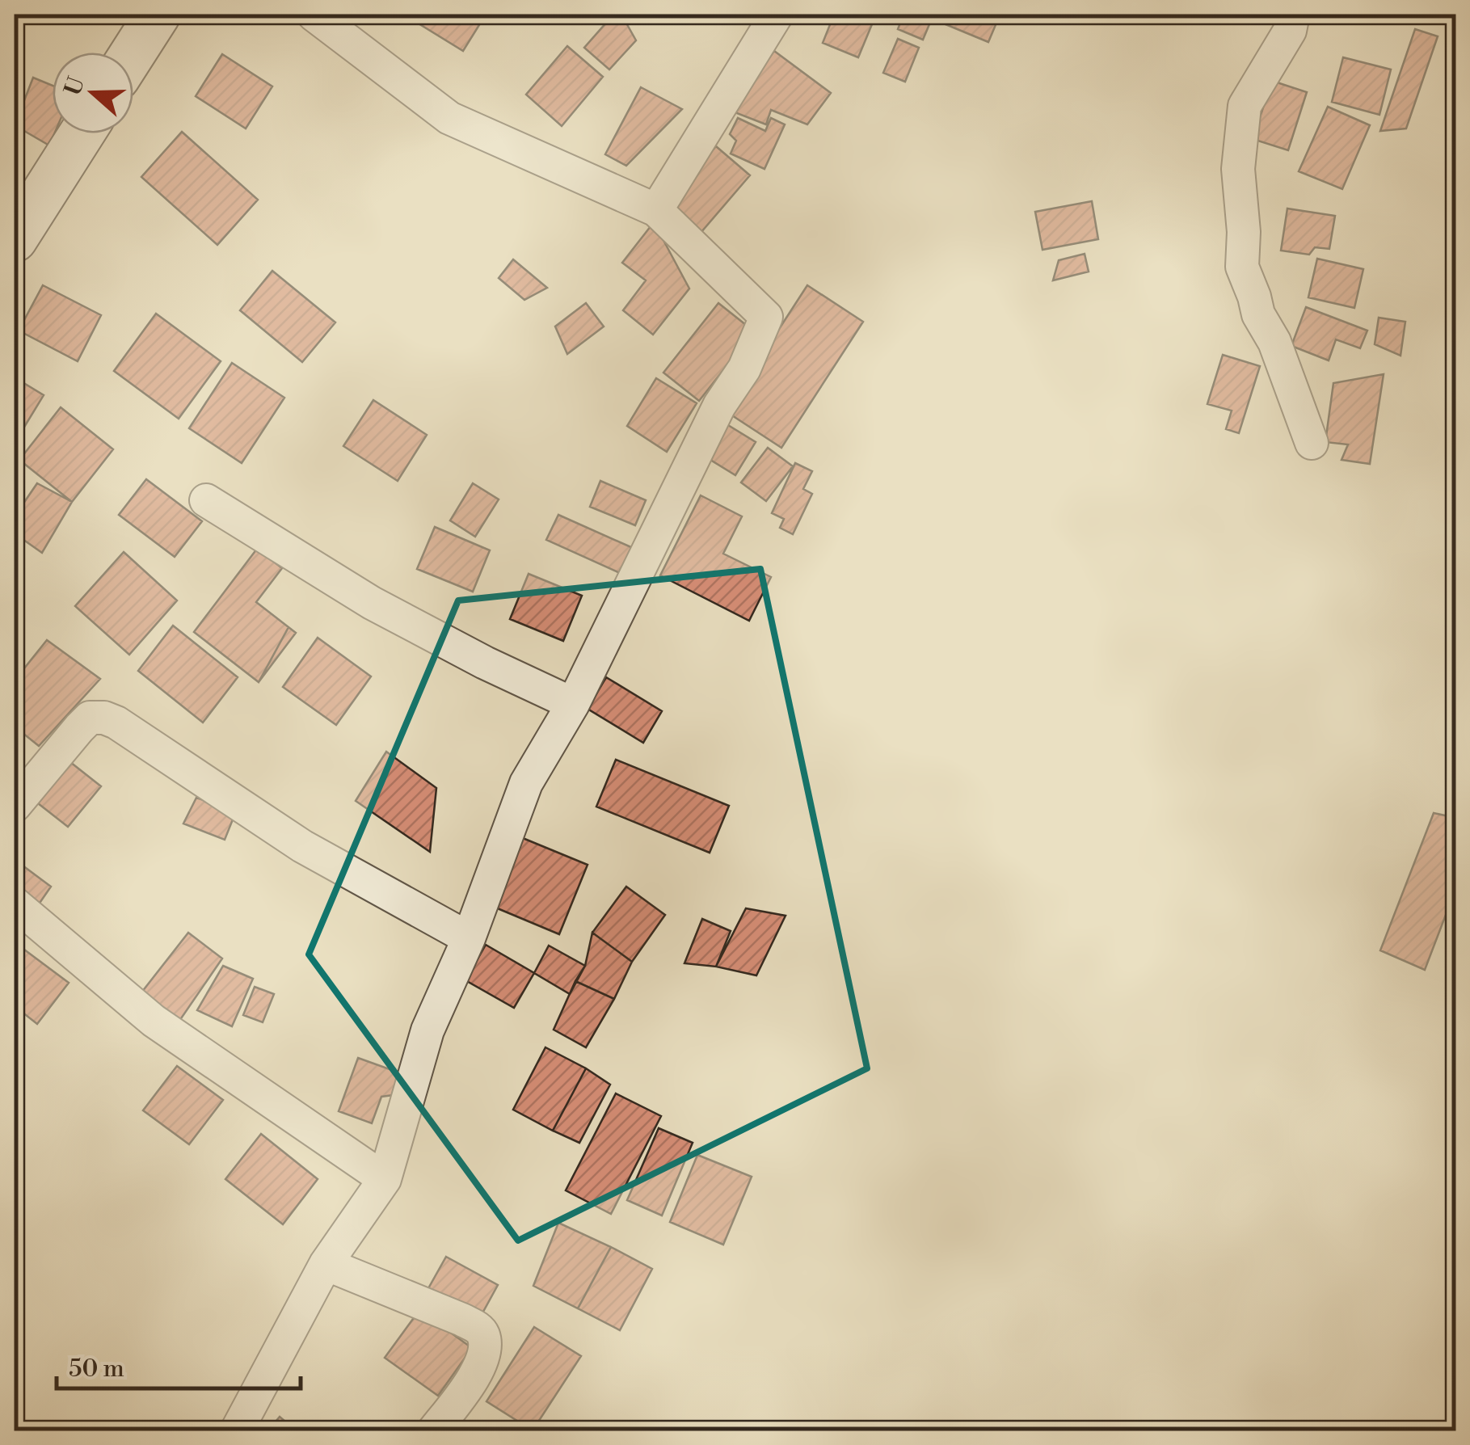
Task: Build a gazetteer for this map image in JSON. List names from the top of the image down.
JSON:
{
  "scale_bar": "50 m",
  "north": "left"
}
